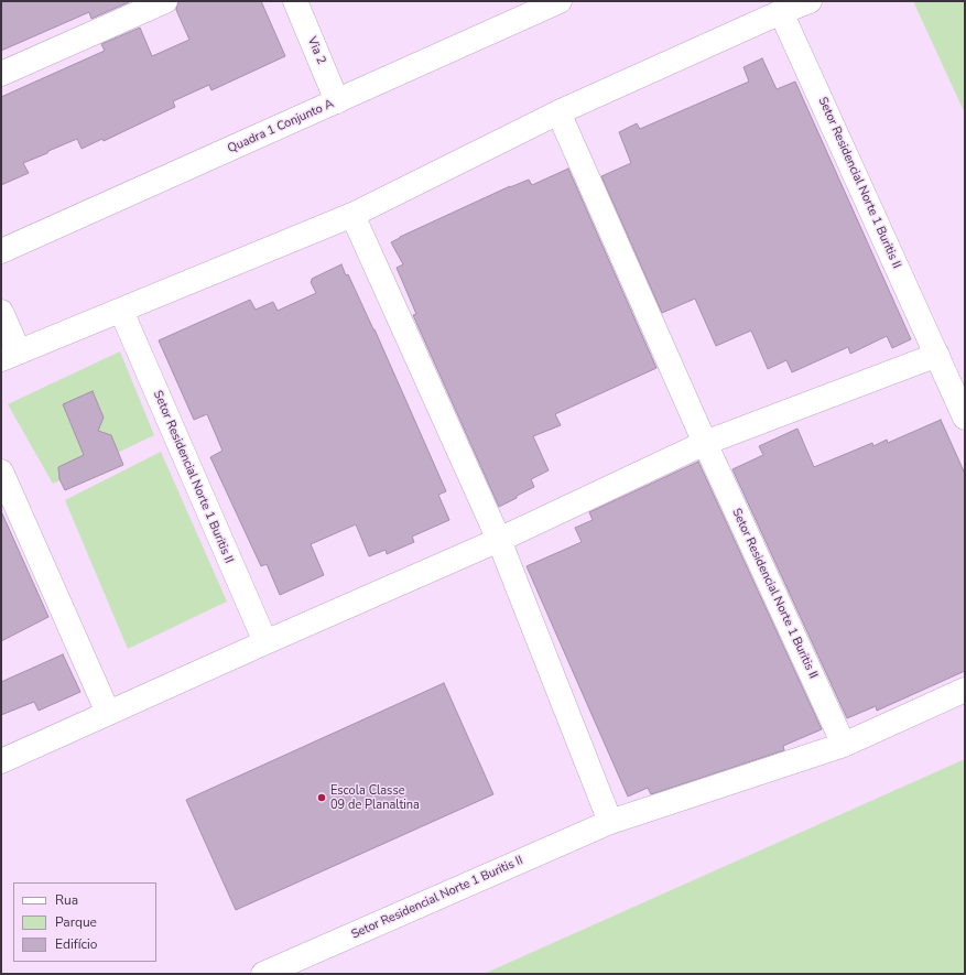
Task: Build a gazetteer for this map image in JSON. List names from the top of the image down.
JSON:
{
  "streets": {
    "street": ["Via 2", "Quadra 1 Conjunto A", "Setor Residencial Norte 1 Buritis II"]
  },
  "crossings": [
    ["Via 2", "Quadra 1 Conjunto A"]
  ],
  "places": ["Escola Classe 09 de Planaltina"],
  "legend": ["Rua", "Parque", "Edifício"]
}
